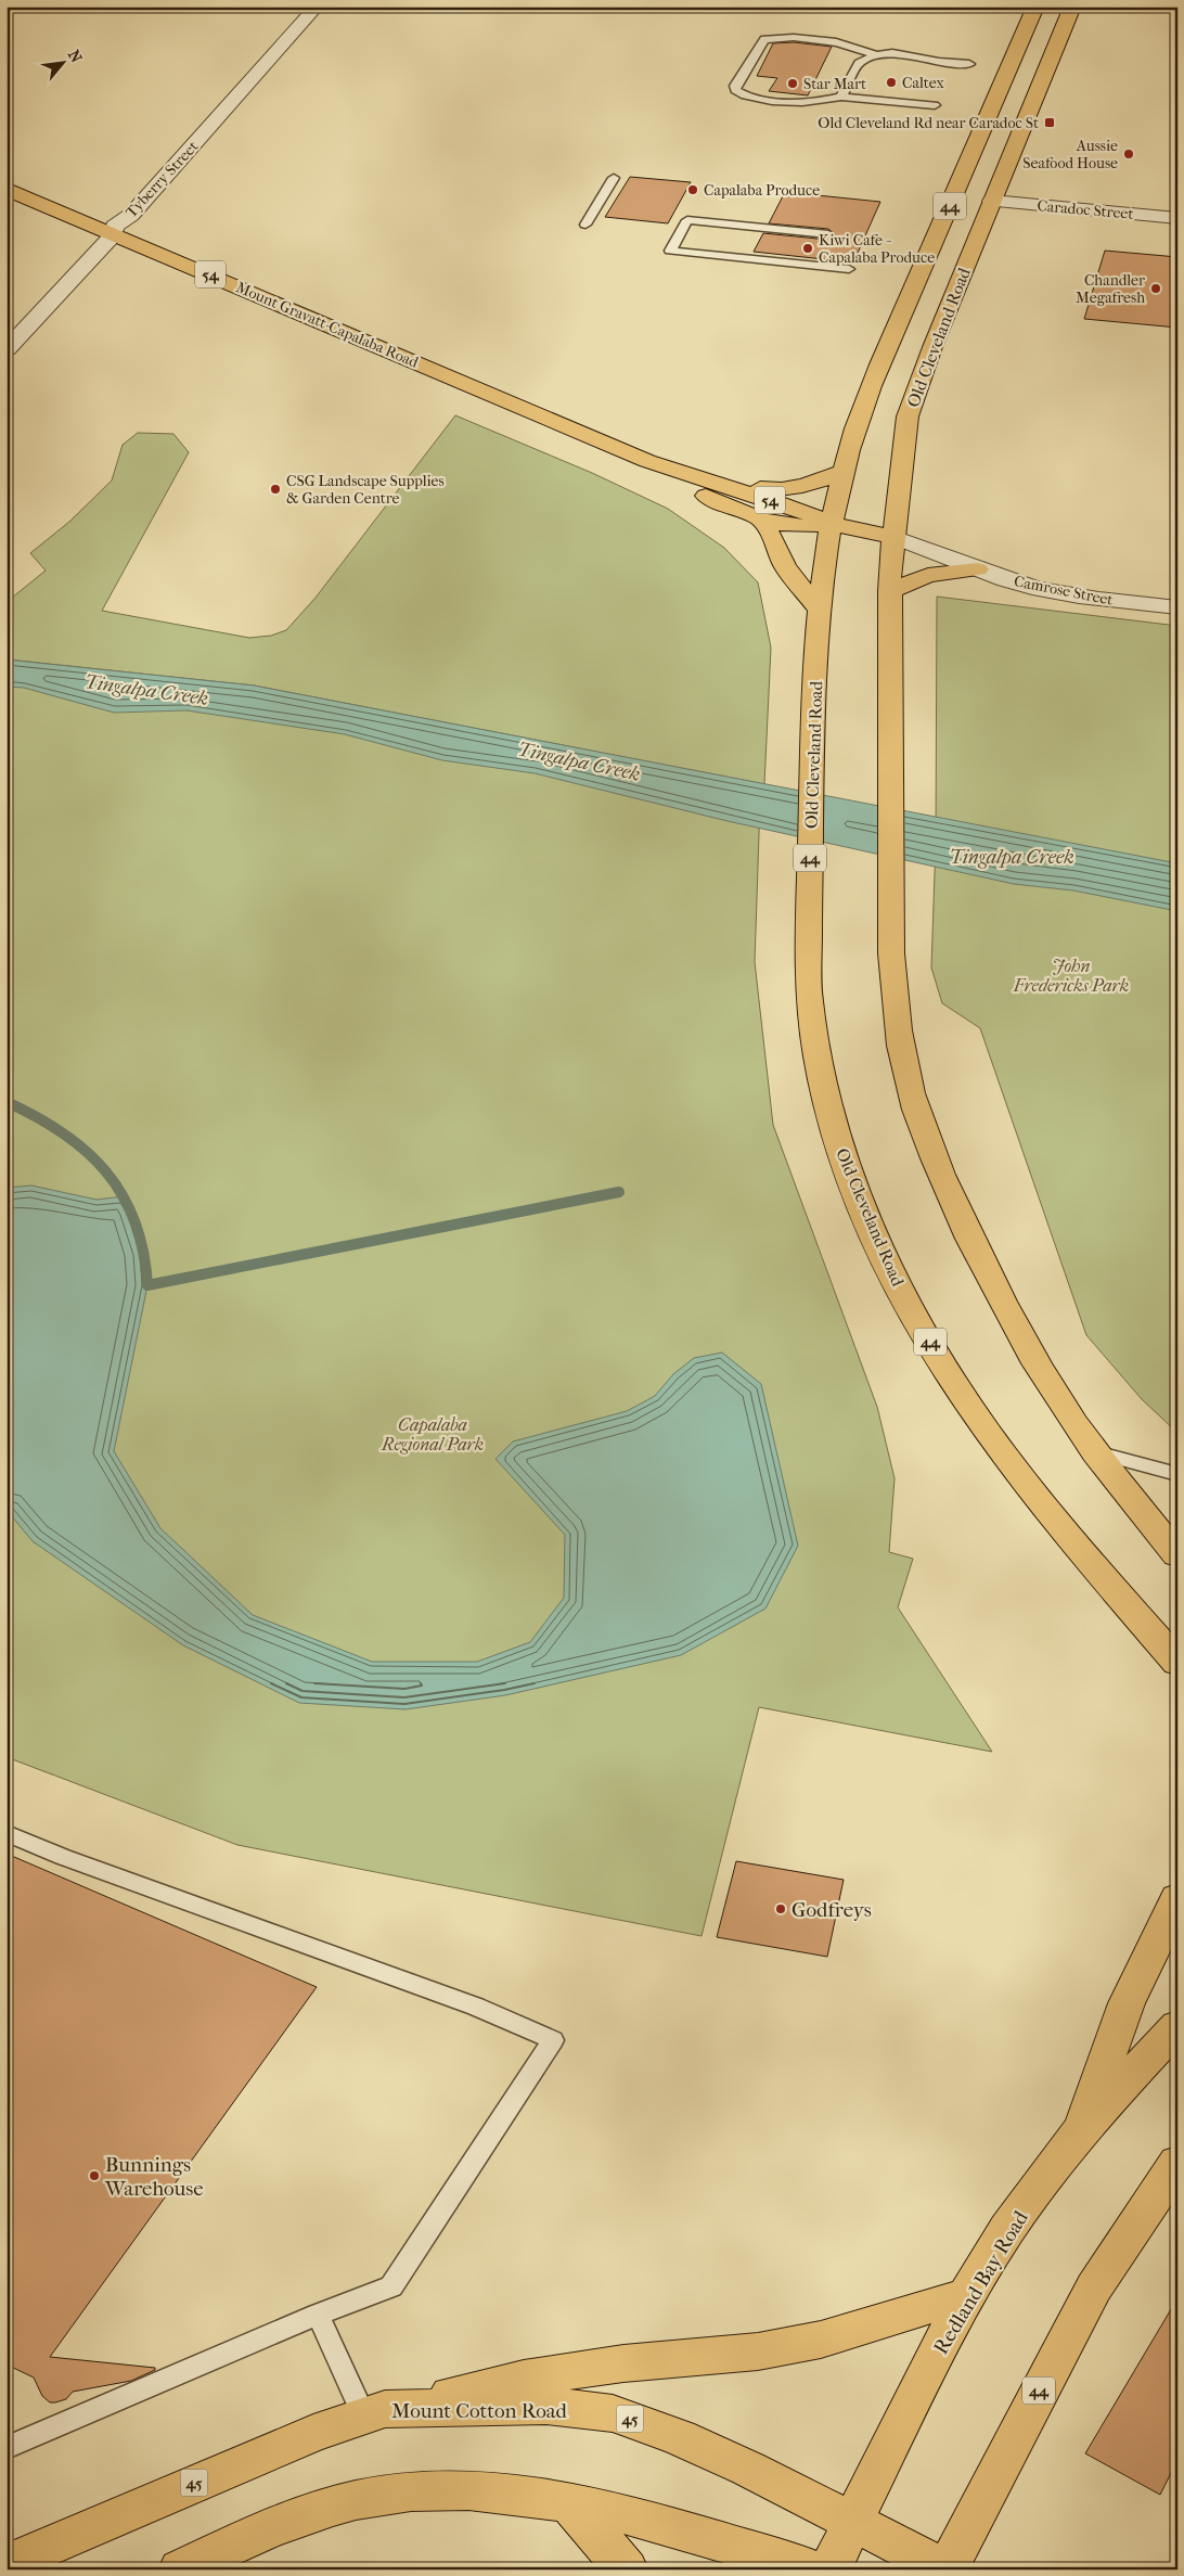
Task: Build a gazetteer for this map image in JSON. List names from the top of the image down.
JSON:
{
  "streets": {
    "main road": [
      "44",
      "54",
      "Mount Gravatt-Capalaba Road",
      "Old Cleveland Road",
      "Redland Bay Road",
      "Mount Cotton Road",
      "45"
    ],
    "street": ["Tyberry Street", "Caradoc Street", "Camrose Street"]
  },
  "crossings": [
    ["Tyberry Street", "Mount Gravatt-Capalaba Road"],
    ["44", "Mount Cotton Road"],
    ["Caradoc Street", "Old Cleveland Road"],
    ["54", "Mount Gravatt-Capalaba Road"],
    ["54", "Old Cleveland Road"],
    ["Mount Gravatt-Capalaba Road", "Old Cleveland Road"],
    ["Mount Gravatt-Capalaba Road", "Camrose Street"],
    ["Old Cleveland Road", "Camrose Street"],
    ["Redland Bay Road", "Mount Cotton Road"]
  ],
  "water": ["Tingalpa Creek"],
  "parks": ["John Fredericks Park", "Capalaba Regional Park"],
  "places": {
    "other": [
      "Caltex",
      "Star Mart",
      "Aussie Seafood House",
      "Capalaba Produce",
      "Kiwi Cafe - Capalaba Produce",
      "Chandler Megafresh",
      "CSG Landscape Supplies & Garden Centre",
      "Godfreys",
      "Bunnings Warehouse"
    ],
    "transit": ["Old Cleveland Rd near Caradoc St"]
  },
  "north": "top right"
}
